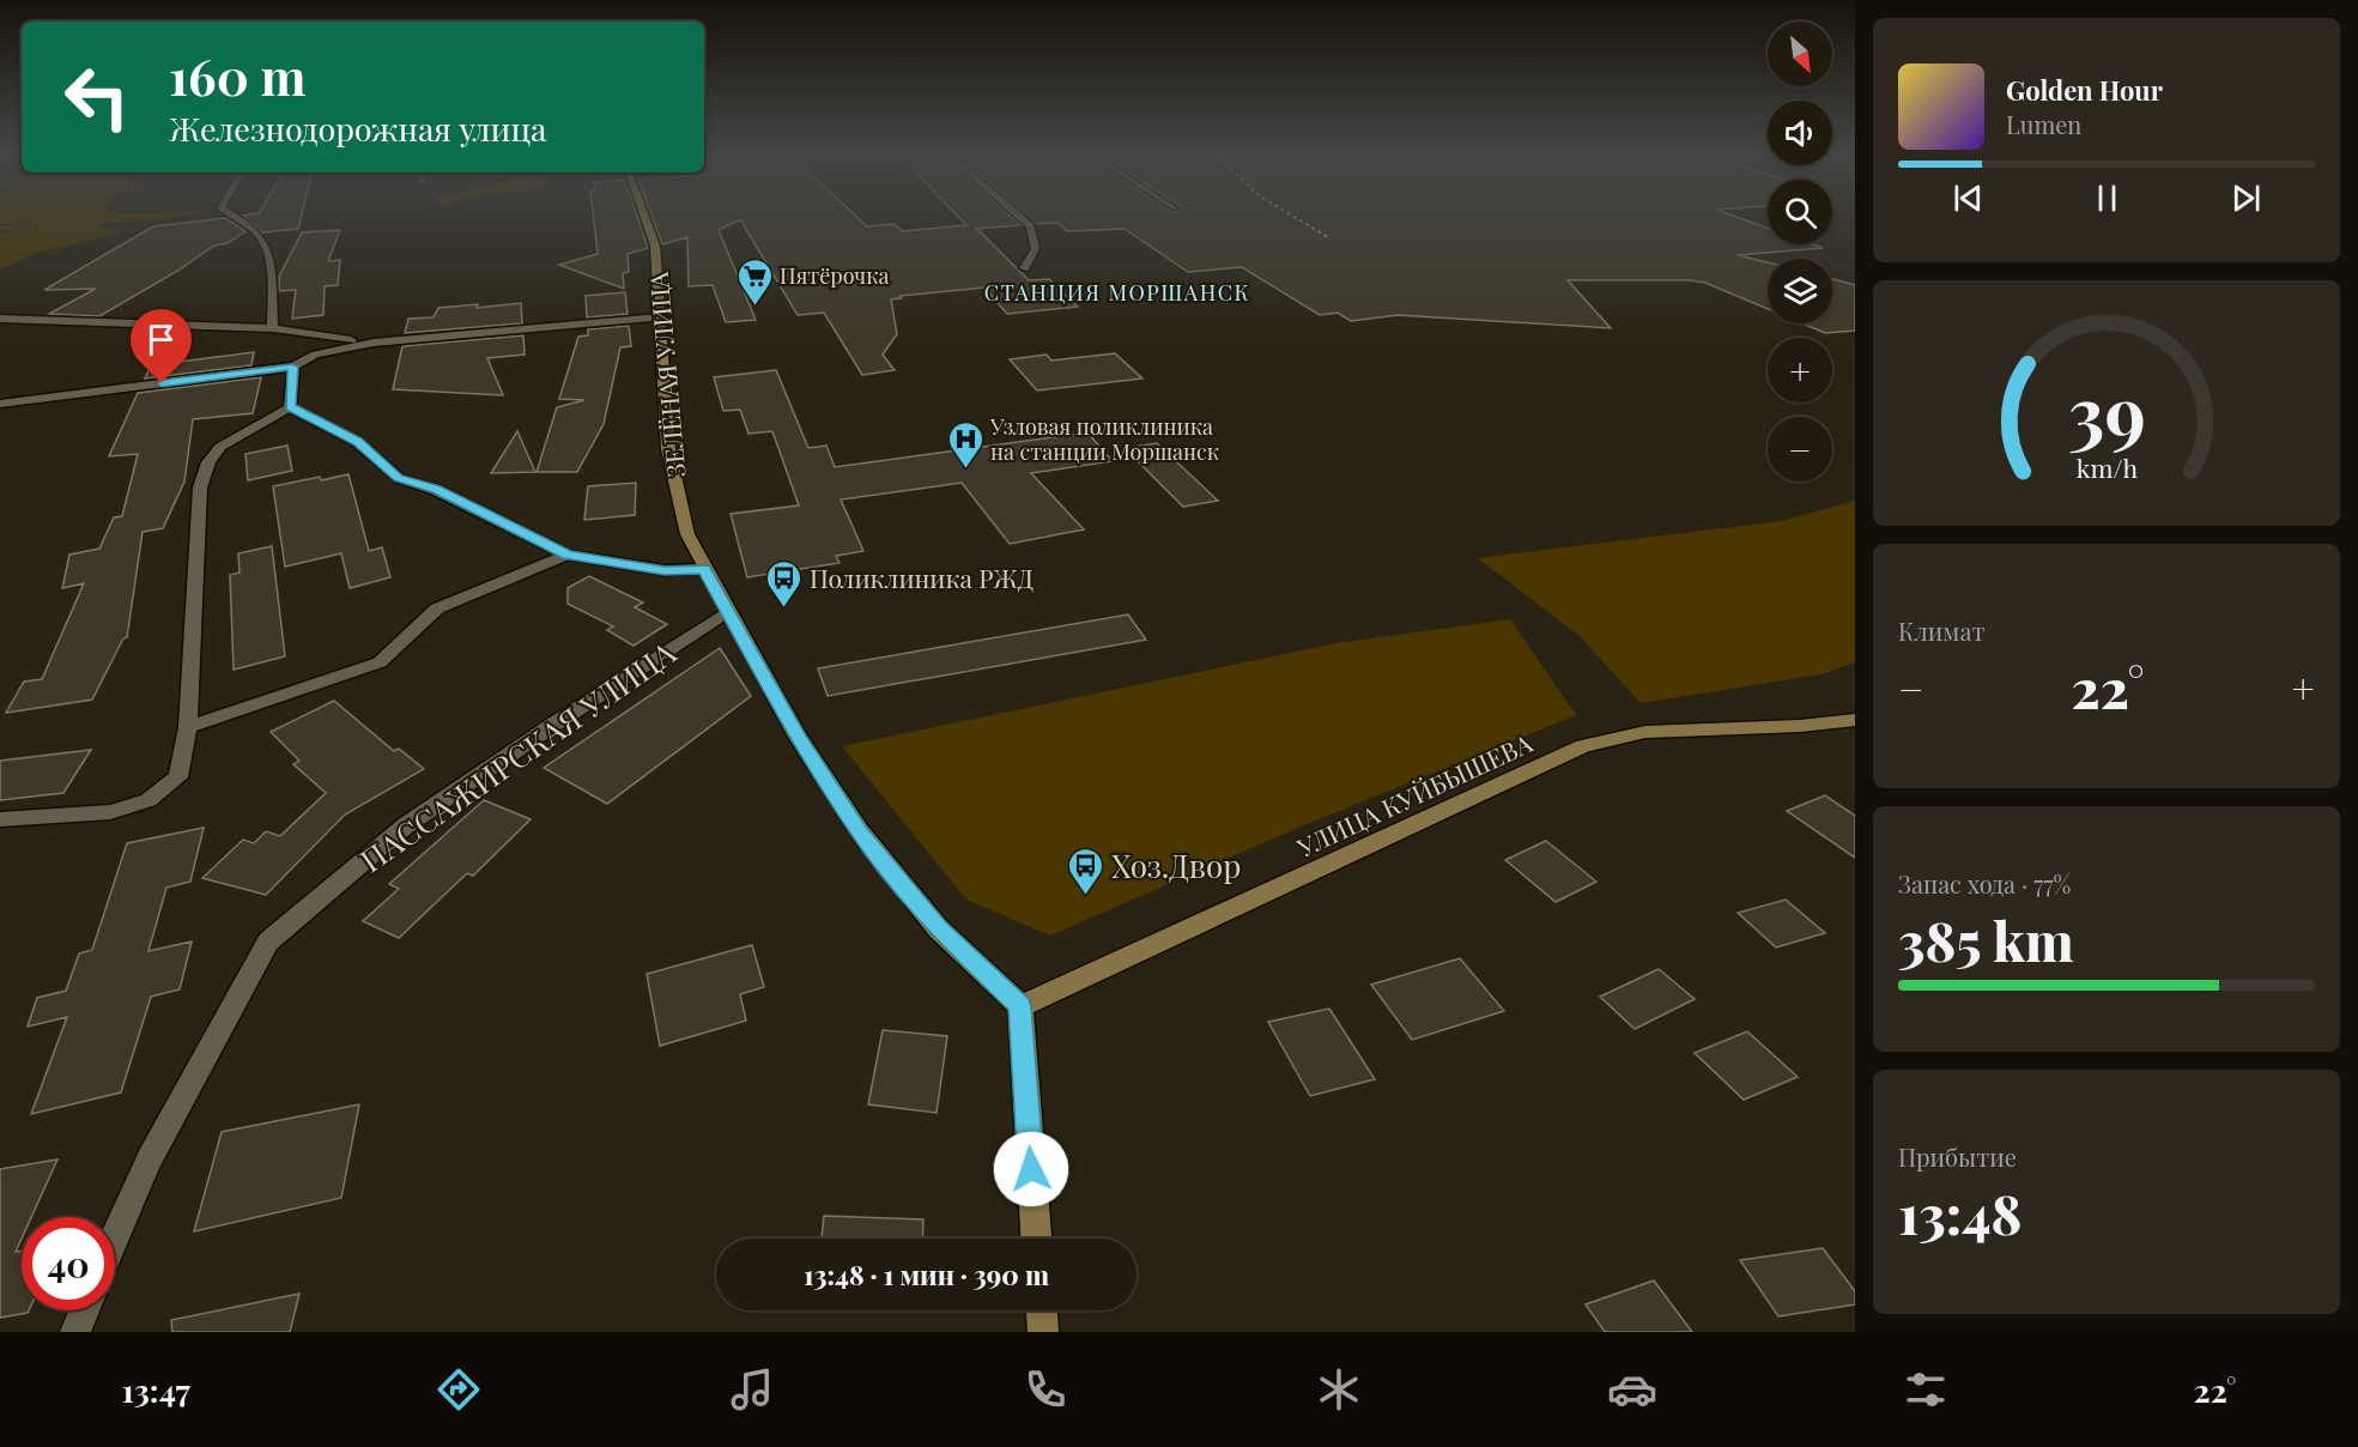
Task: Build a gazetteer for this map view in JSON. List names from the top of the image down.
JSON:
{
  "streets": {
    "street": ["ЗЕЛЁНАЯ УЛИЦА", "ПАССАЖИРСКАЯ УЛИЦА", "УЛИЦА КУЙБЫШЕВА"]
  },
  "crossings": [
    ["ЗЕЛЁНАЯ УЛИЦА", "ПАССАЖИРСКАЯ УЛИЦА"],
    ["ЗЕЛЁНАЯ УЛИЦА", "УЛИЦА КУЙБЫШЕВА"]
  ],
  "districts": ["СТАНЦИЯ МОРШАНСК"],
  "places": {
    "supermarket": ["Пятёрочка"],
    "hospital": ["Узловая поликлиника на станции Моршанск"],
    "bus stop": ["Поликлиника РЖД", "Хоз.Двор"]
  },
  "north": "bottom right",
  "page": {
    "map_buttons": ["+", "−"],
    "turn": ["160 m", "Железнодорожная улица"],
    "song": ["Golden Hour", "Lumen"],
    "tile": [
      "Климат",
      ["Запас хода · 77%", "385 km"],
      ["Прибытие", "13:48"]
    ],
    "heat": ["−", "22°", "+"],
    "limit": "40",
    "trip": "13:48 · 1 мин · 390 m",
    "tabs": ["13:47", "22°"],
    "gauge": ["39", "km/h"]
  }
}
